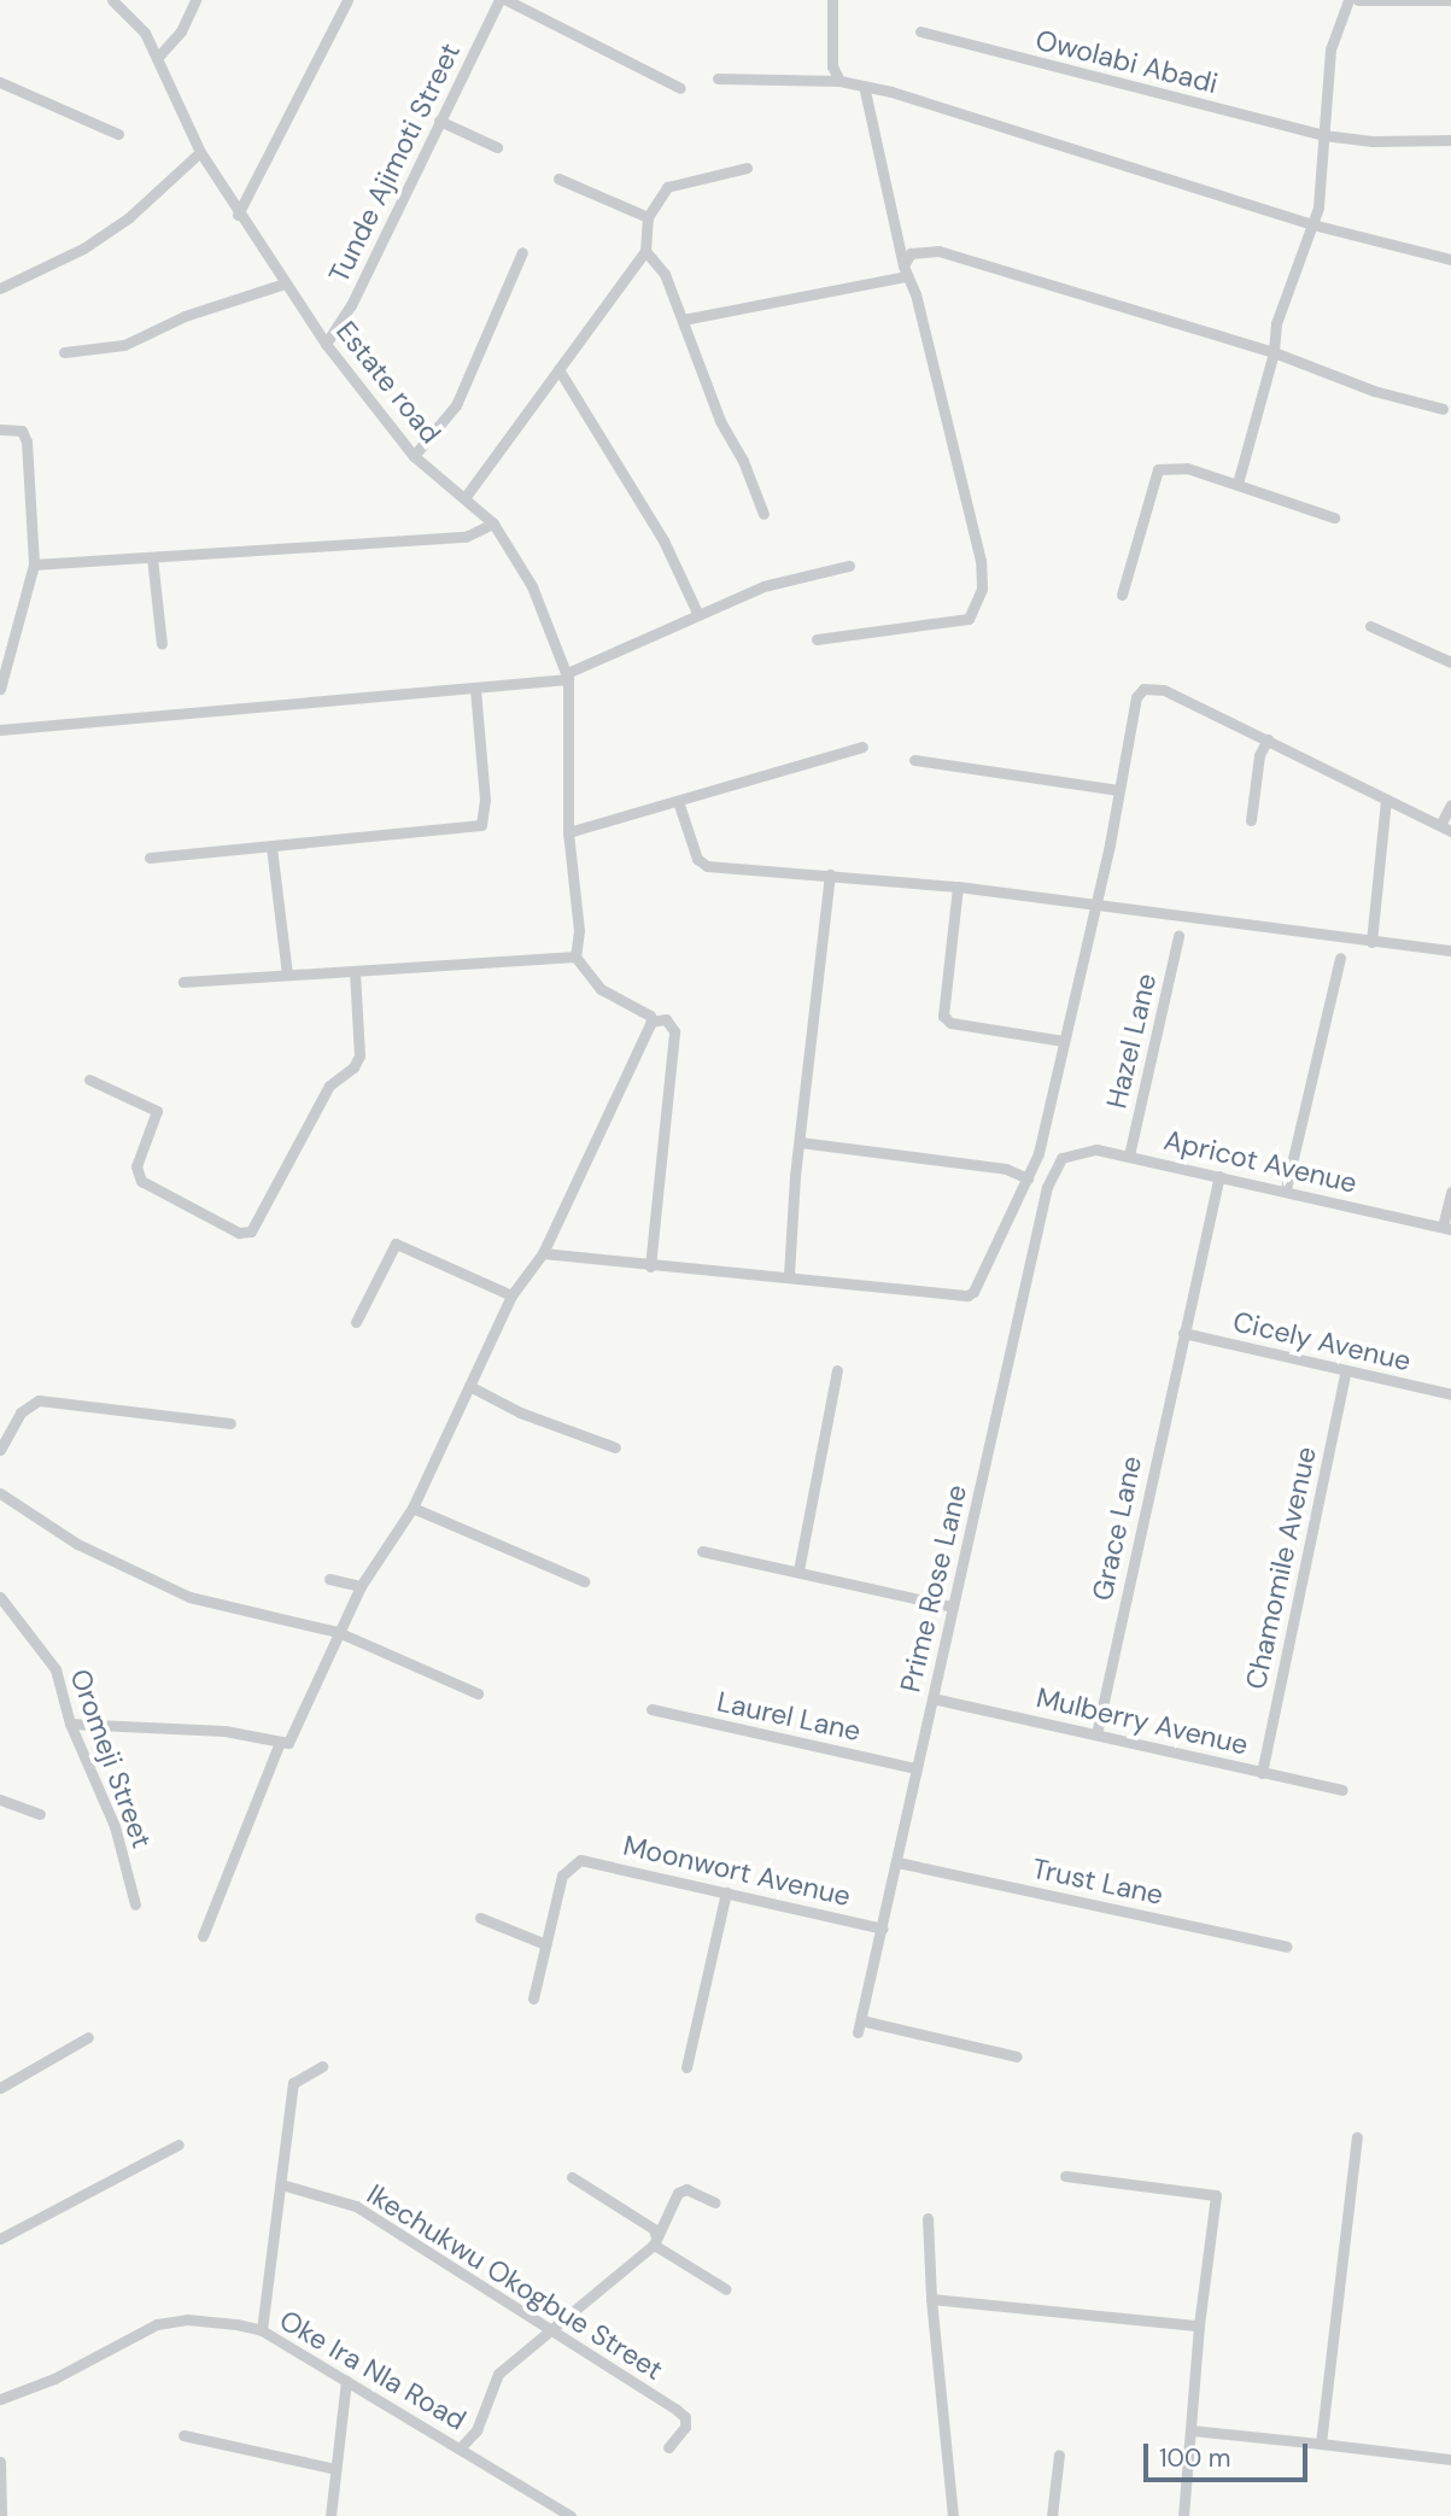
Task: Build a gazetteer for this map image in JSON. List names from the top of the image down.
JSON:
{
  "streets": {
    "street": [
      "Owolabi Abadi",
      "Tunde Ajimoti Street",
      "Estate road",
      "Hazel Lane",
      "Apricot Avenue",
      "Cicely Avenue",
      "Grace Lane",
      "Chamomile Avenue",
      "Prime Rose Lane",
      "Laurel Lane",
      "Mulberry Avenue",
      "Oromeji Street",
      "Moonwort Avenue",
      "Trust Lane",
      "Ikechukwu Okogbue Street",
      "Oke Ira Nla Road"
    ]
  },
  "crossings": [
    ["Tunde Ajimoti Street", "Estate road"],
    ["Hazel Lane", "Apricot Avenue"],
    ["Apricot Avenue", "Grace Lane"],
    ["Apricot Avenue", "Prime Rose Lane"],
    ["Cicely Avenue", "Grace Lane"],
    ["Cicely Avenue", "Chamomile Avenue"],
    ["Grace Lane", "Mulberry Avenue"],
    ["Chamomile Avenue", "Mulberry Avenue"],
    ["Prime Rose Lane", "Laurel Lane"],
    ["Prime Rose Lane", "Mulberry Avenue"],
    ["Prime Rose Lane", "Moonwort Avenue"],
    ["Prime Rose Lane", "Trust Lane"]
  ],
  "scale_bar": "100 m"
}
